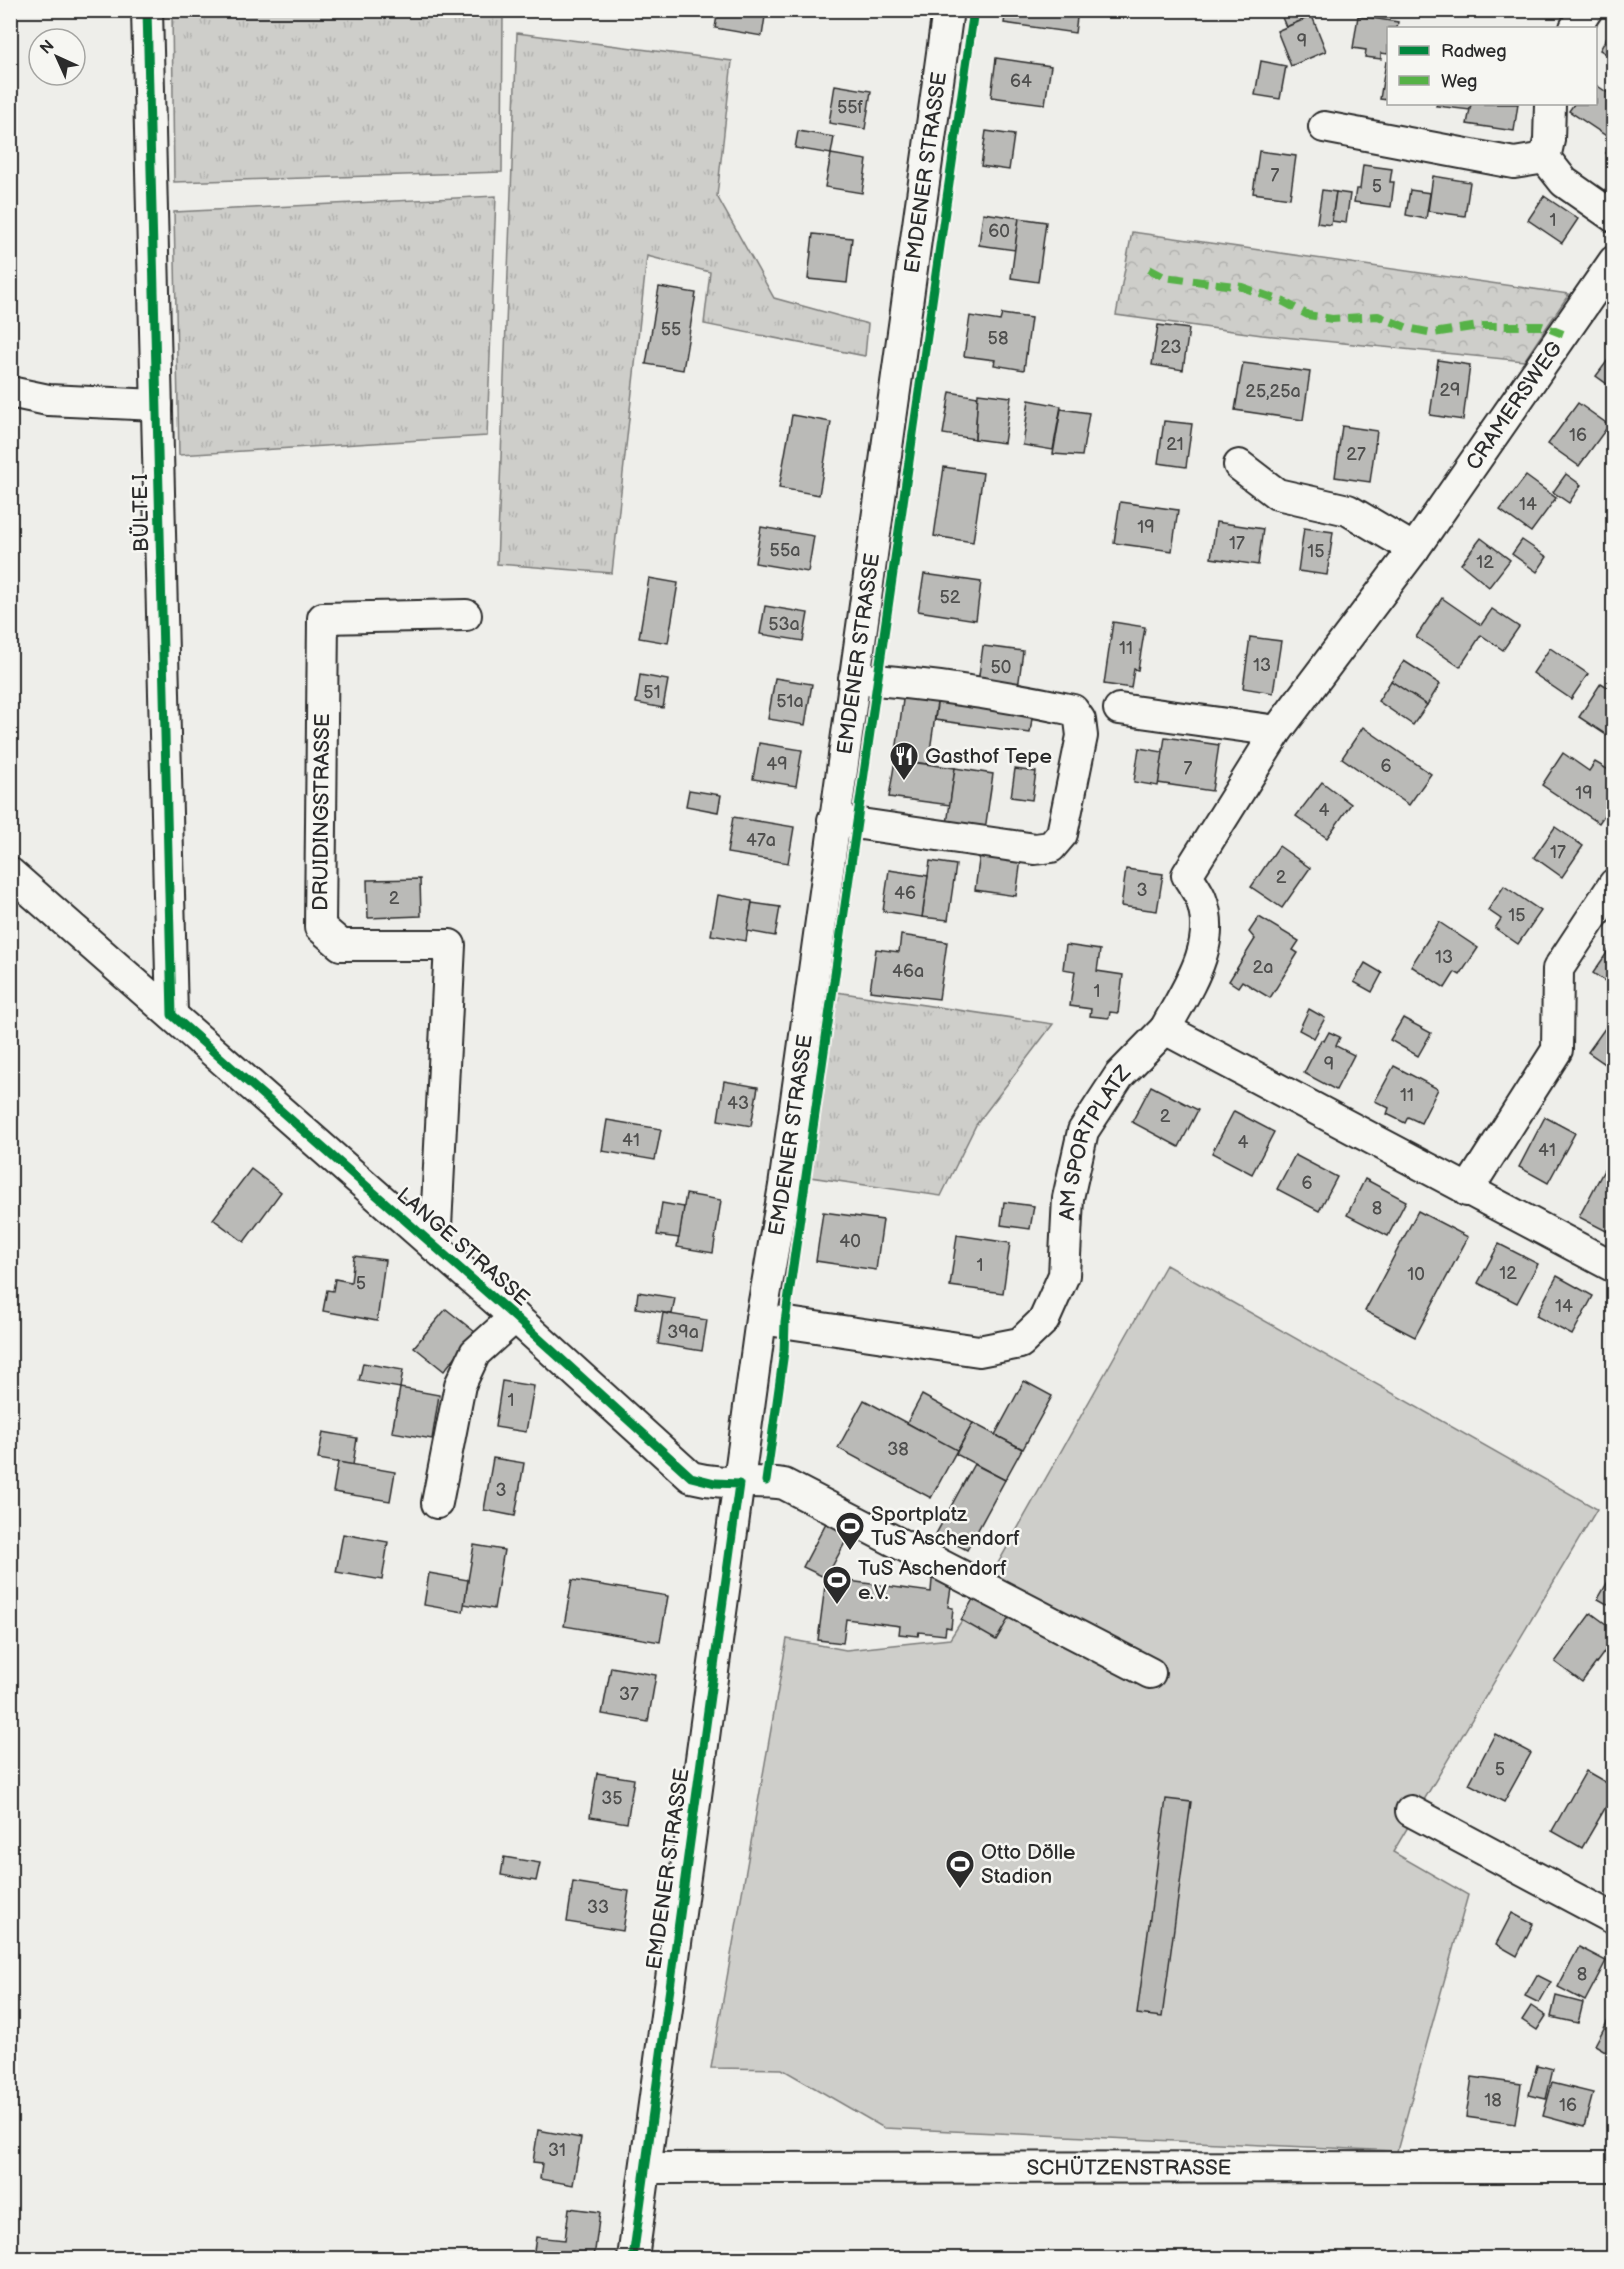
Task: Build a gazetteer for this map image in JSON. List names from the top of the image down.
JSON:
{
  "streets": {
    "street": [
      "EMDENER STRASSE",
      "CRAMERSWEG",
      "BÜLTE I",
      "DRUIDINGSTRASSE",
      "AM SPORTPLATZ",
      "LANGE STRASSE",
      "SCHÜTZENSTRASSE"
    ]
  },
  "crossings": [
    ["EMDENER STRASSE", "AM SPORTPLATZ"],
    ["EMDENER STRASSE", "LANGE STRASSE"],
    ["EMDENER STRASSE", "SCHÜTZENSTRASSE"],
    ["CRAMERSWEG", "AM SPORTPLATZ"],
    ["BÜLTE I", "LANGE STRASSE"],
    ["DRUIDINGSTRASSE", "LANGE STRASSE"]
  ],
  "places": {
    "restaurant": ["Gasthof Tepe"],
    "sports": ["Sportplatz TuS Aschendorf", "TuS Aschendorf e.V.", "Otto Dölle Stadion"]
  },
  "house_numbers": [
    "9",
    "64",
    "55f",
    "7",
    "5",
    "1",
    "60",
    "55",
    "58",
    "23",
    "29",
    "25,25a",
    "16",
    "21",
    "27",
    "14",
    "19",
    "17",
    "55a",
    "15",
    "12",
    "52",
    "53a",
    "11",
    "13",
    "50",
    "51",
    "51a",
    "49",
    "6",
    "7",
    "19",
    "4",
    "47a",
    "17",
    "2",
    "3",
    "46",
    "2",
    "15",
    "13",
    "2a",
    "46a",
    "1",
    "9",
    "11",
    "43",
    "2",
    "41",
    "4",
    "41",
    "6",
    "8",
    "40",
    "1",
    "12",
    "10",
    "5",
    "14",
    "39a",
    "1",
    "38",
    "3",
    "37",
    "5",
    "35",
    "33",
    "8",
    "18",
    "16",
    "31"
  ],
  "legend": ["Radweg", "Weg"],
  "north": "top left"
}
